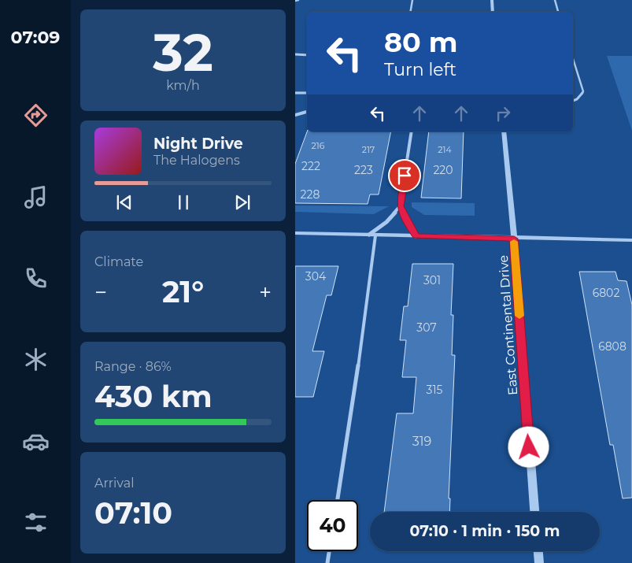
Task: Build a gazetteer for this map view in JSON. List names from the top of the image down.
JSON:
{
  "streets": {
    "street": ["East Continental Drive"]
  },
  "house_numbers": [
    "216",
    "217",
    "214",
    "222",
    "223",
    "220",
    "228",
    "304",
    "301",
    "6802",
    "307",
    "6808",
    "315",
    "319"
  ],
  "page": {
    "tabs": "07:09",
    "tile": [
      ["32", "km/h"],
      "Climate",
      ["Range · 86%", "430 km"],
      ["Arrival", "07:10"]
    ],
    "turn": ["80 m", "Turn left"],
    "song": ["Night Drive", "The Halogens"],
    "heat": ["−", "21°", "+"],
    "limit": "40",
    "trip": "07:10 · 1 min · 150 m"
  }
}
